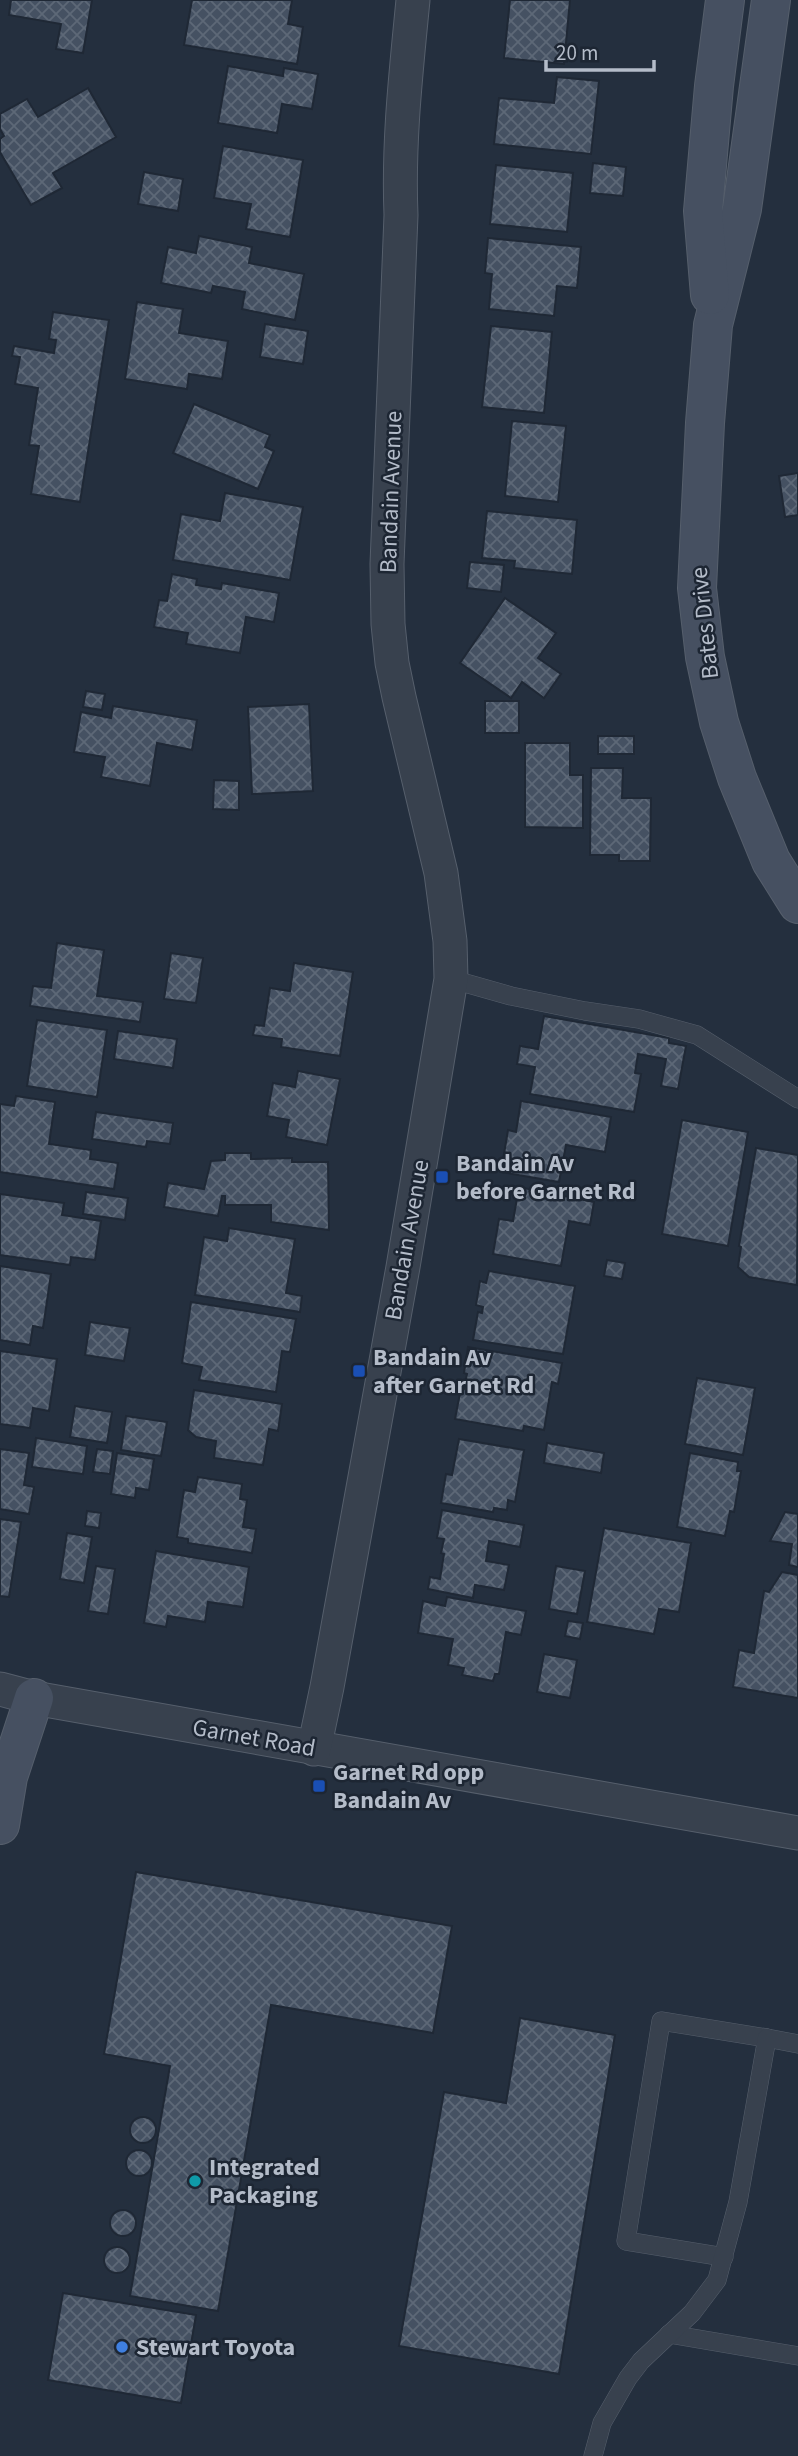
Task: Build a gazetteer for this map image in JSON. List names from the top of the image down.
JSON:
{
  "streets": {
    "main road": ["Bates Drive"],
    "street": ["Bandain Avenue", "Garnet Road"]
  },
  "crossings": [
    ["Bandain Avenue", "Garnet Road"]
  ],
  "places": {
    "transit": ["Bandain Av before Garnet Rd", "Bandain Av after Garnet Rd", "Garnet Rd opp Bandain Av"],
    "other": ["Integrated Packaging", "Stewart Toyota"]
  },
  "scale_bar": "20 m"
}
